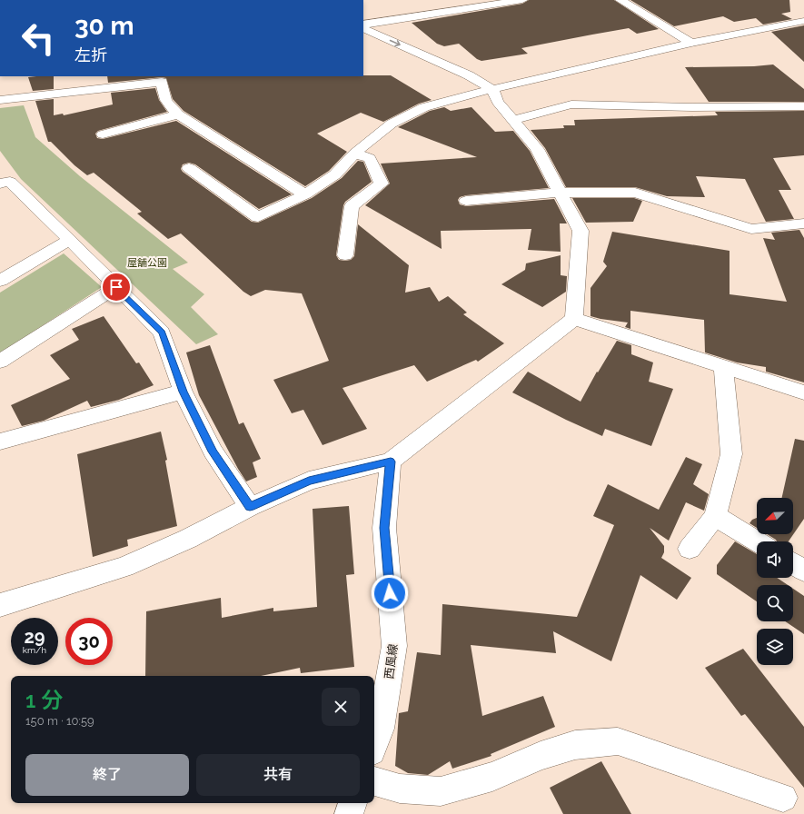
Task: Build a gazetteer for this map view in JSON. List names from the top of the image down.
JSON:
{
  "streets": {
    "street": ["西風線"]
  },
  "parks": ["屋舗公園"],
  "north": "bottom left",
  "page": {
    "turn": ["30 m", "左折"],
    "speed": "29 km/h",
    "limit": "30",
    "heading": ["1 分", "150 m · 10:59"],
    "buttons": ["終了", "共有"]
  }
}
